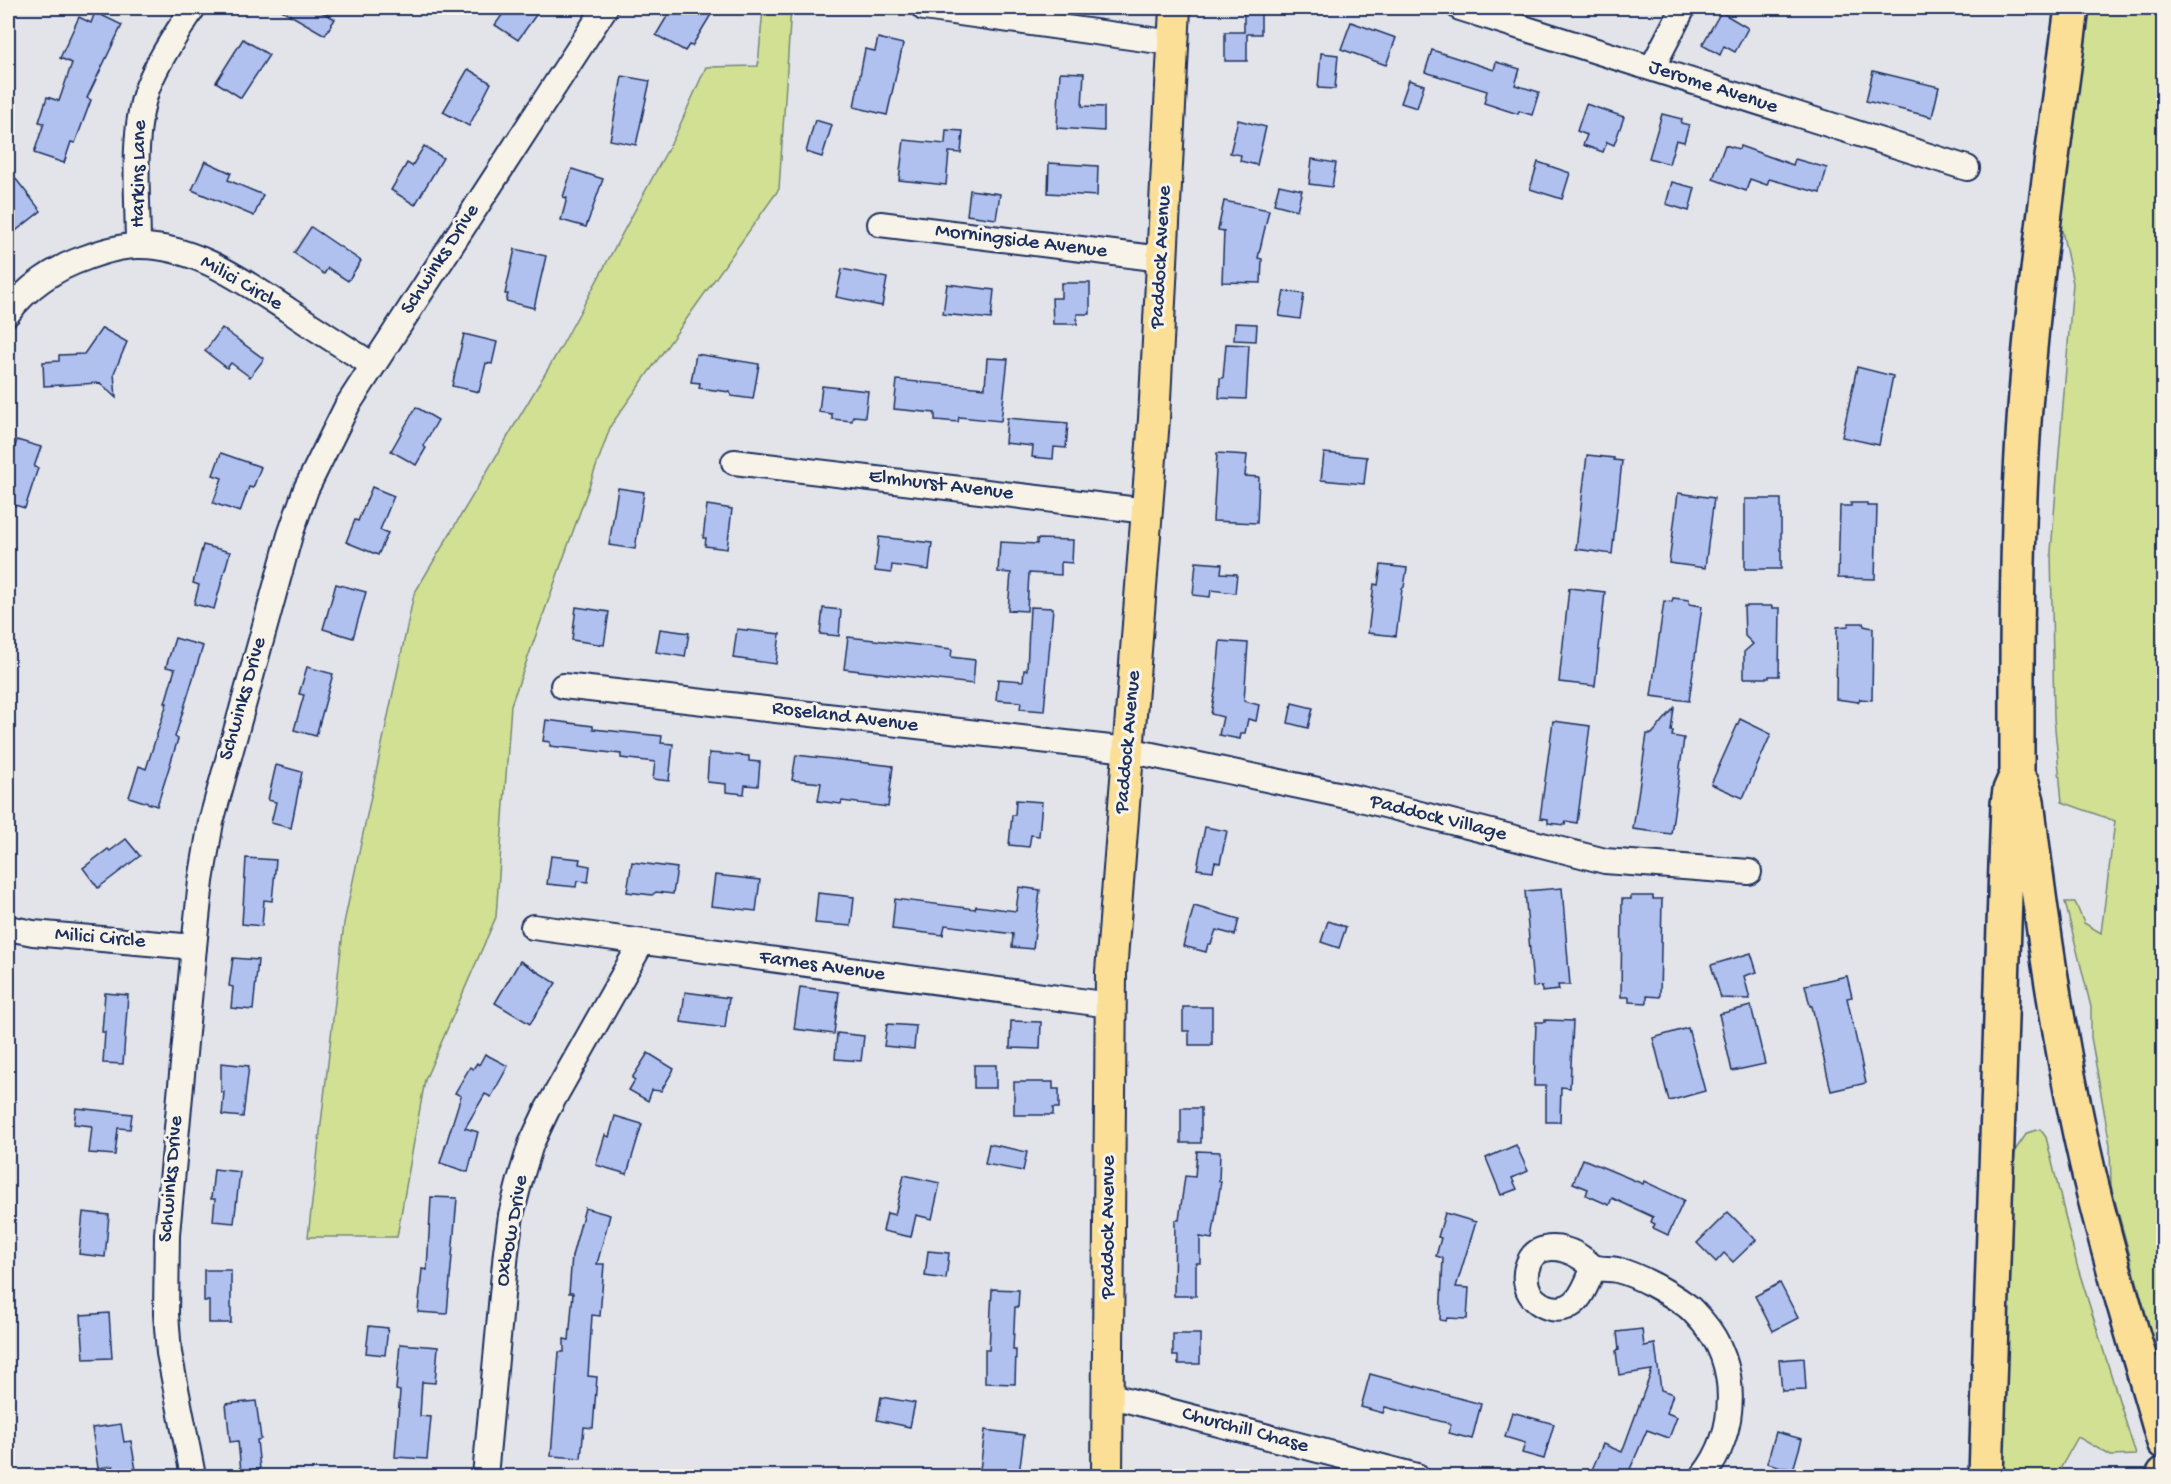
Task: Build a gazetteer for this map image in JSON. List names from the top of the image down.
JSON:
{
  "streets": {
    "main road": ["Paddock Avenue"],
    "street": [
      "Jerome Avenue",
      "Harkins Lane",
      "Morningside Avenue",
      "Schwinks Drive",
      "Milici Circle",
      "Elmhurst Avenue",
      "Roseland Avenue",
      "Paddock Village",
      "Farnes Avenue",
      "Oxbow Drive",
      "Churchill Chase"
    ]
  },
  "crossings": [
    ["Harkins Lane", "Milici Circle"],
    ["Morningside Avenue", "Paddock Avenue"],
    ["Paddock Avenue", "Elmhurst Avenue"],
    ["Paddock Avenue", "Roseland Avenue"],
    ["Paddock Avenue", "Paddock Village"],
    ["Paddock Avenue", "Farnes Avenue"],
    ["Paddock Avenue", "Churchill Chase"],
    ["Schwinks Drive", "Milici Circle"],
    ["Roseland Avenue", "Paddock Village"],
    ["Farnes Avenue", "Oxbow Drive"]
  ]
}
